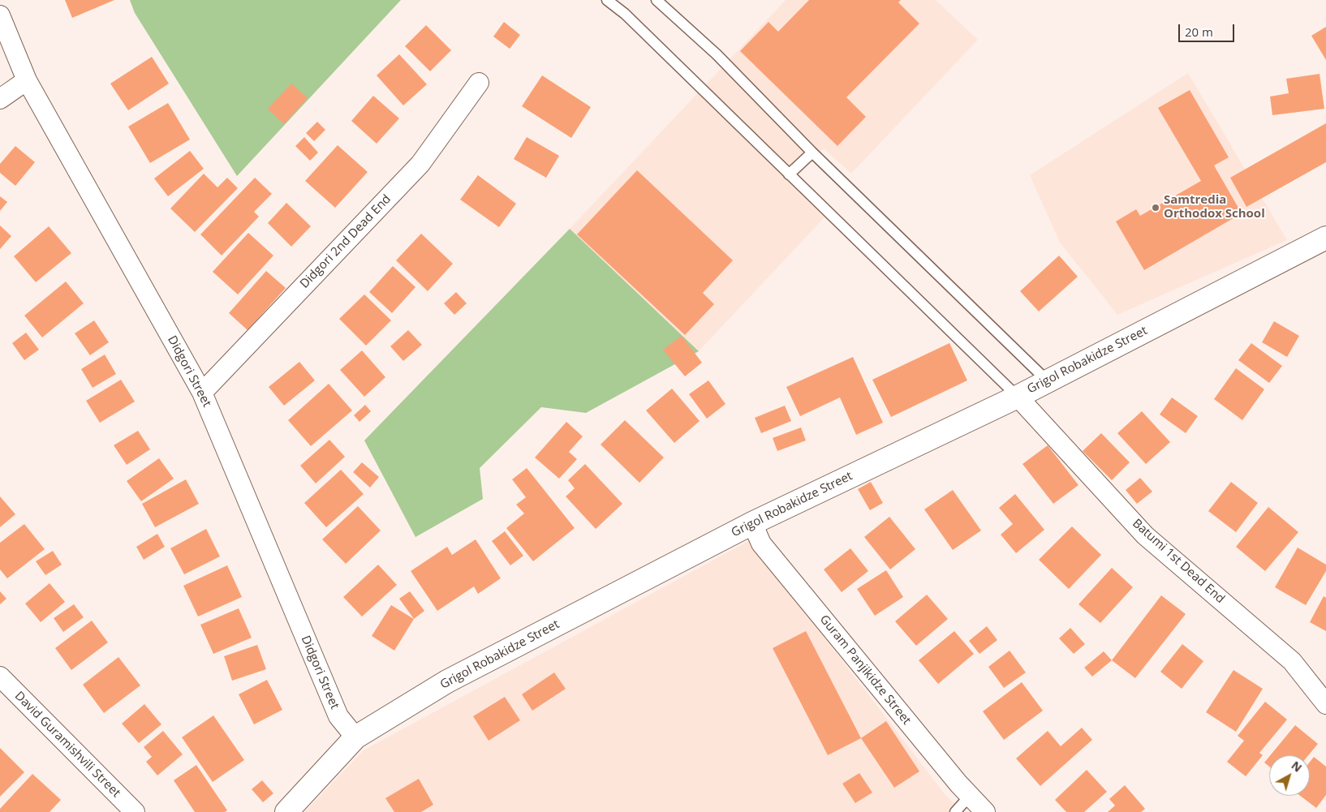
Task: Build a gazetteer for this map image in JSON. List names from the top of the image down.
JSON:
{
  "streets": {
    "street": [
      "Didgori 2nd Dead End",
      "Grigol Robakidze Street",
      "Didgori Street",
      "Batumi 1st Dead End",
      "Guram Panjikidze Street",
      "David Guramishvili Street"
    ]
  },
  "crossings": [
    ["Didgori 2nd Dead End", "Didgori Street"],
    ["Grigol Robakidze Street", "Didgori Street"],
    ["Grigol Robakidze Street", "Batumi 1st Dead End"],
    ["Grigol Robakidze Street", "Guram Panjikidze Street"]
  ],
  "places": ["Samtredia Orthodox School"],
  "scale_bar": "20 m",
  "north": "top right"
}
